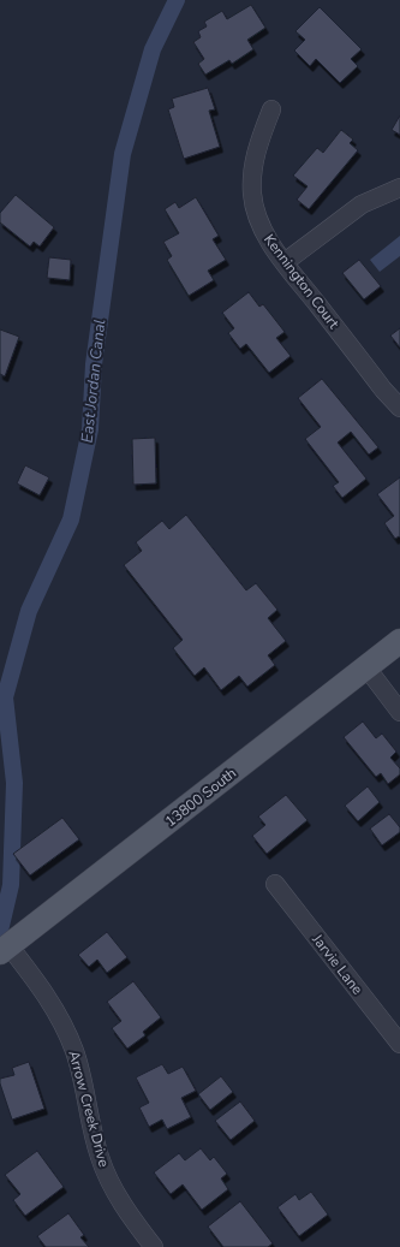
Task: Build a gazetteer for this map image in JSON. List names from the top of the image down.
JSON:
{
  "streets": {
    "main road": ["13800 South"],
    "street": ["Kennington Court", "Jarvie Lane", "Arrow Creek Drive"]
  },
  "crossings": [
    ["13800 South", "Arrow Creek Drive"]
  ],
  "water": ["East Jordan Canal"]
}
